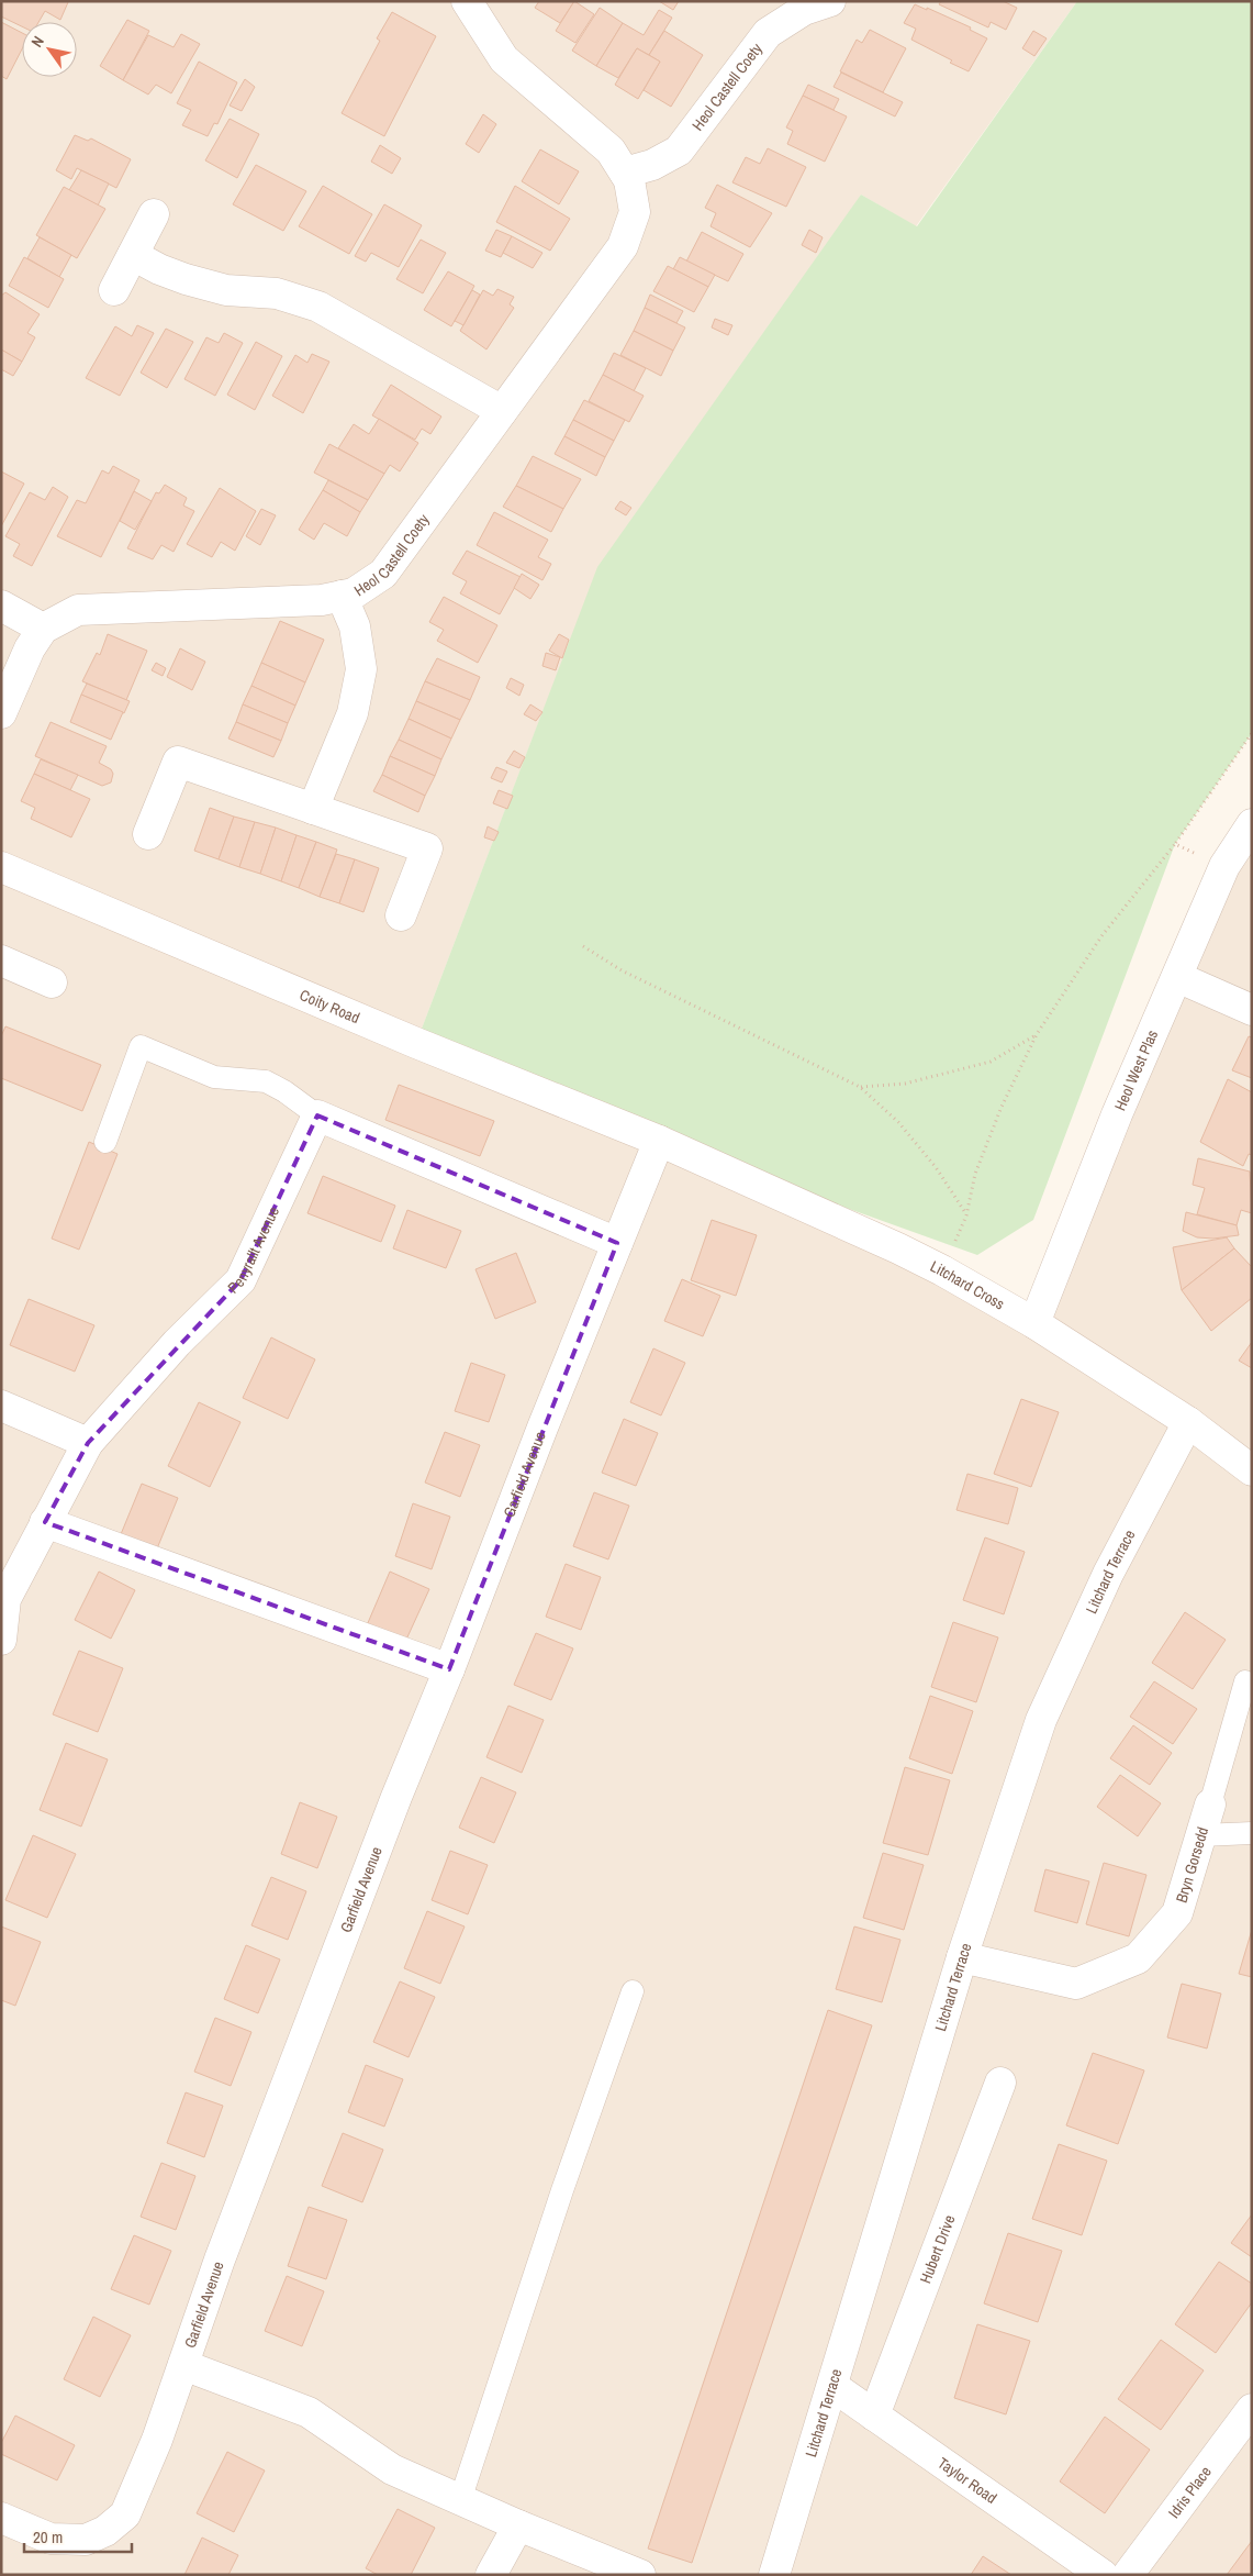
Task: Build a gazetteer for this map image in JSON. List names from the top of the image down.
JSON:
{
  "streets": {
    "street": [
      "Heol Castell Coety",
      "Coity Road",
      "Heol West Plas",
      "Penyrallt Avenue",
      "Litchard Cross",
      "Garfield Avenue",
      "Litchard Terrace",
      "Bryn Gorsedd",
      "Hubert Drive",
      "Taylor Road",
      "Idris Place"
    ]
  },
  "crossings": [
    ["Coity Road", "Litchard Cross"],
    ["Coity Road", "Garfield Avenue"],
    ["Heol West Plas", "Litchard Cross"],
    ["Litchard Cross", "Garfield Avenue"],
    ["Litchard Cross", "Litchard Terrace"],
    ["Litchard Terrace", "Bryn Gorsedd"],
    ["Litchard Terrace", "Taylor Road"],
    ["Hubert Drive", "Taylor Road"]
  ],
  "scale_bar": "20 m",
  "north": "top left"
}
